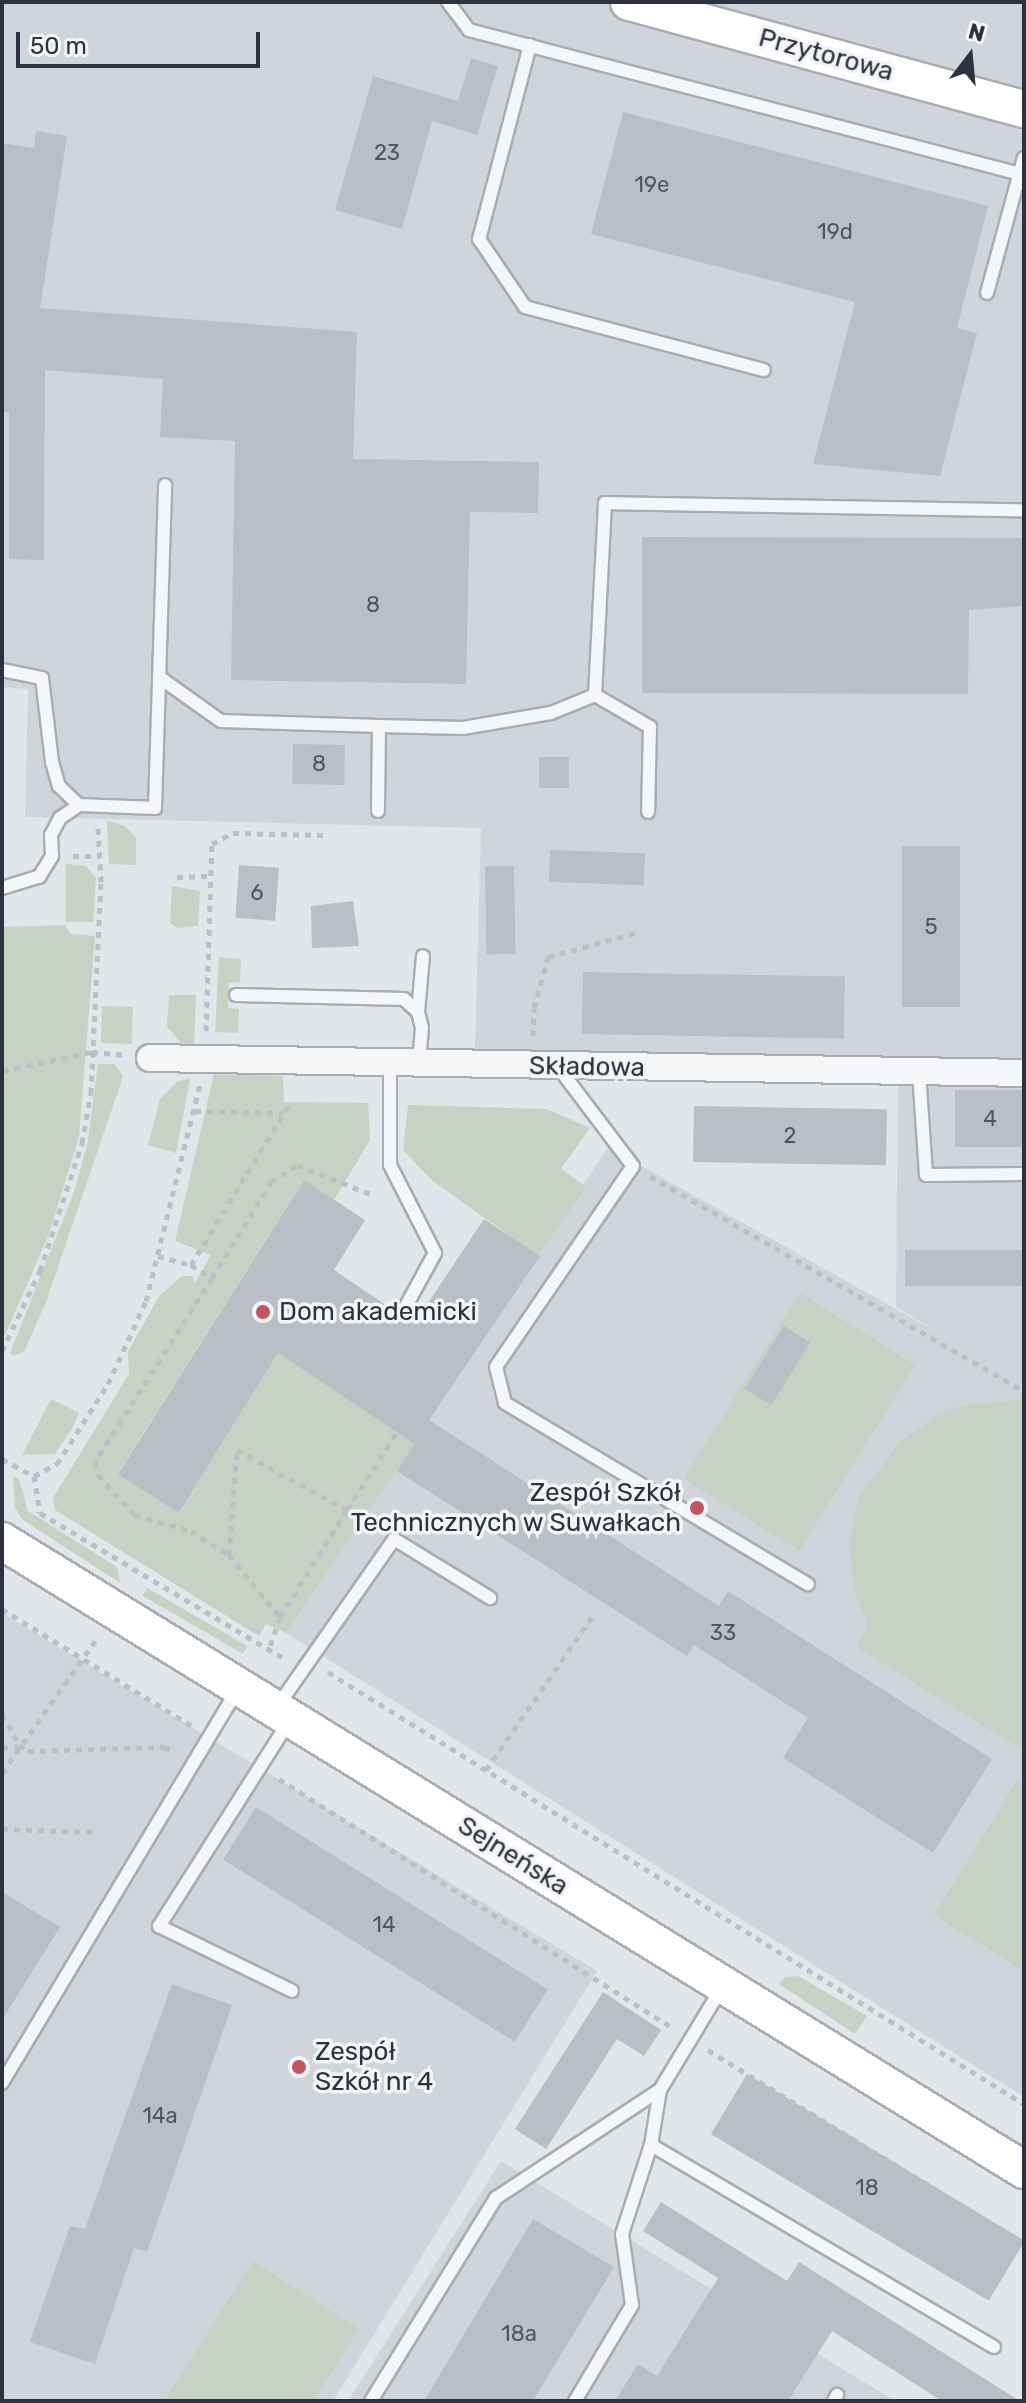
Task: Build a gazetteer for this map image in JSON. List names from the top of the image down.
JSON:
{
  "streets": {
    "street": ["Przytorowa", "Składowa", "Sejneńska"]
  },
  "places": ["Dom akademicki", "Zespół Szkół Technicznych w Suwałkach", "Zespół Szkół nr 4"],
  "house_numbers": [
    "23",
    "19e",
    "19d",
    "8",
    "8",
    "6",
    "5",
    "4",
    "2",
    "33",
    "14",
    "14a",
    "18",
    "18a"
  ],
  "scale_bar": "50 m",
  "north": "top"
}
